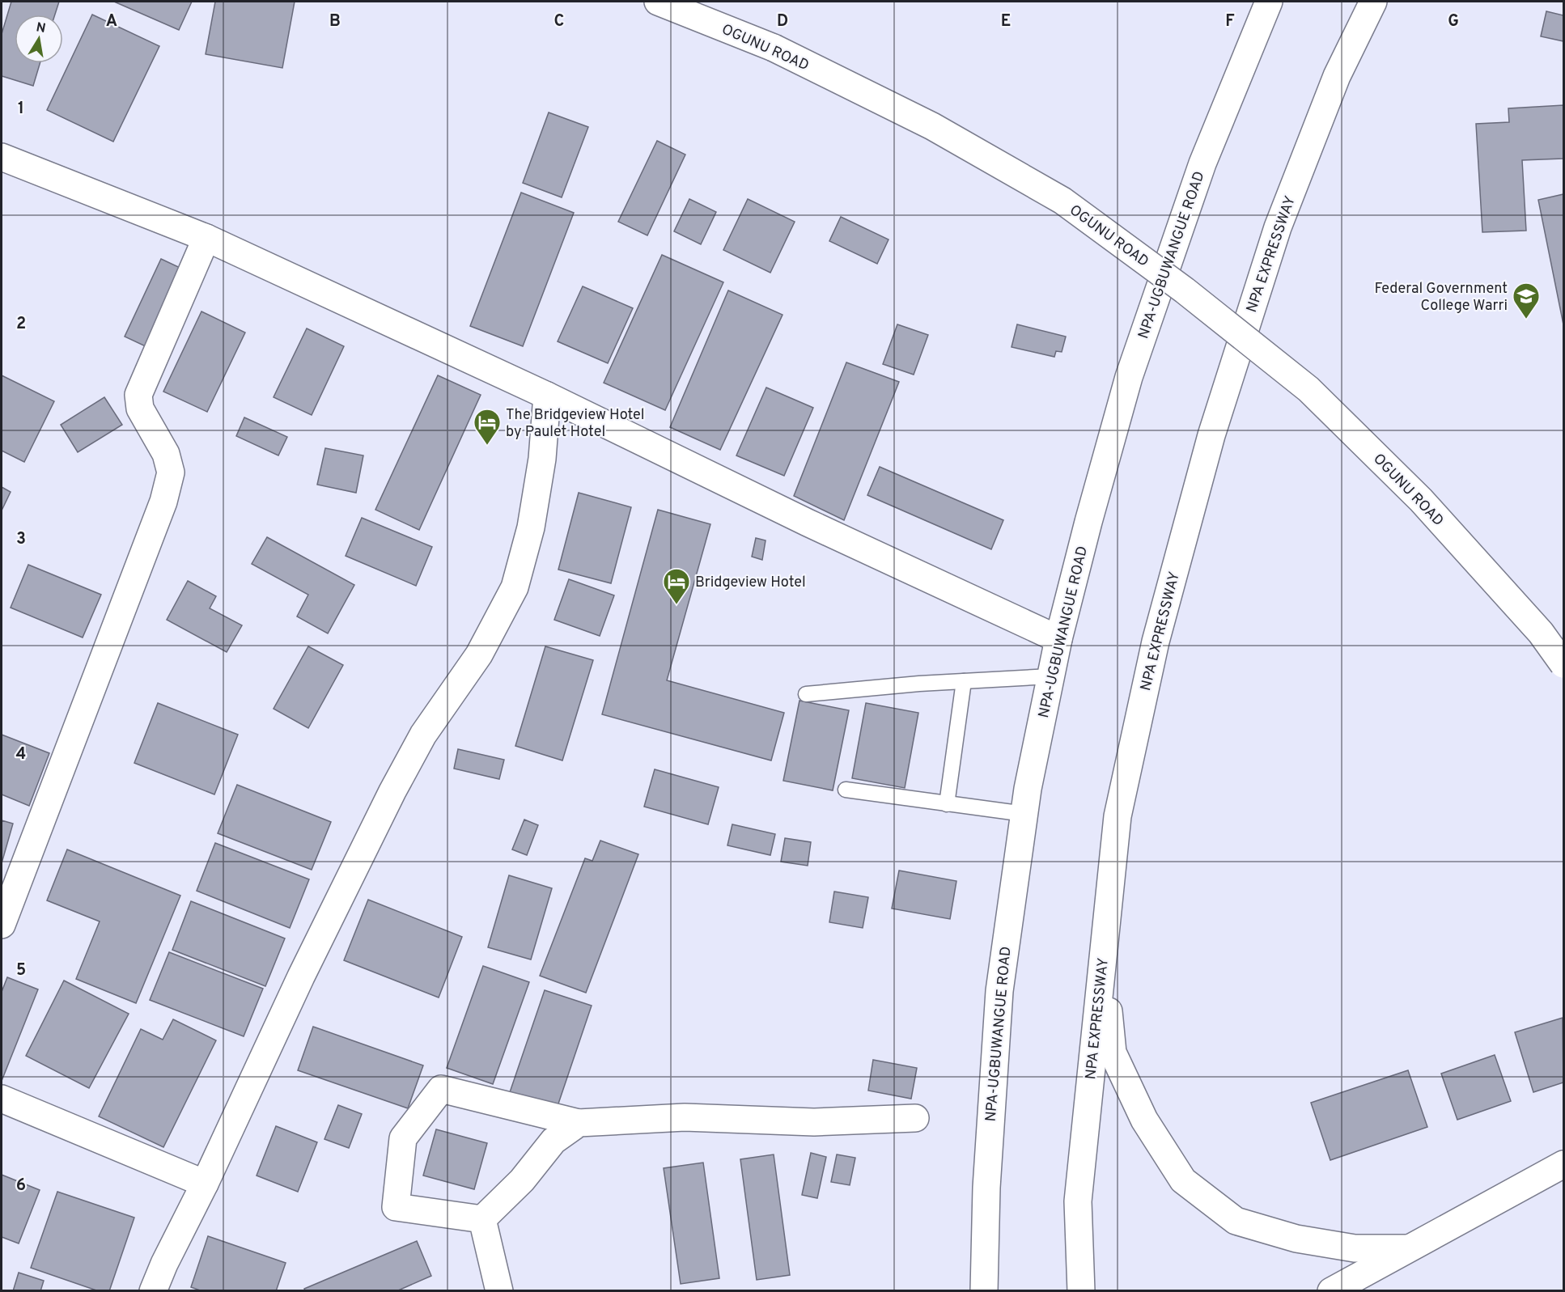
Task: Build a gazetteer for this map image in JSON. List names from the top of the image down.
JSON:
{
  "streets": {
    "main road": ["OGUNU ROAD", "NPA EXPRESSWAY", "NPA-UGBUWANGUE ROAD"]
  },
  "places": {
    "school or university": ["Federal Government College Warri"],
    "hotel": ["The Bridgeview Hotel by Paulet Hotel", "Bridgeview Hotel"]
  },
  "north": "top",
  "grid": {
    "columns": [
      "A",
      "B",
      "C",
      "D",
      "E",
      "F",
      "G"
    ],
    "rows": [
      "1",
      "2",
      "3",
      "4",
      "5",
      "6"
    ]
  }
}
